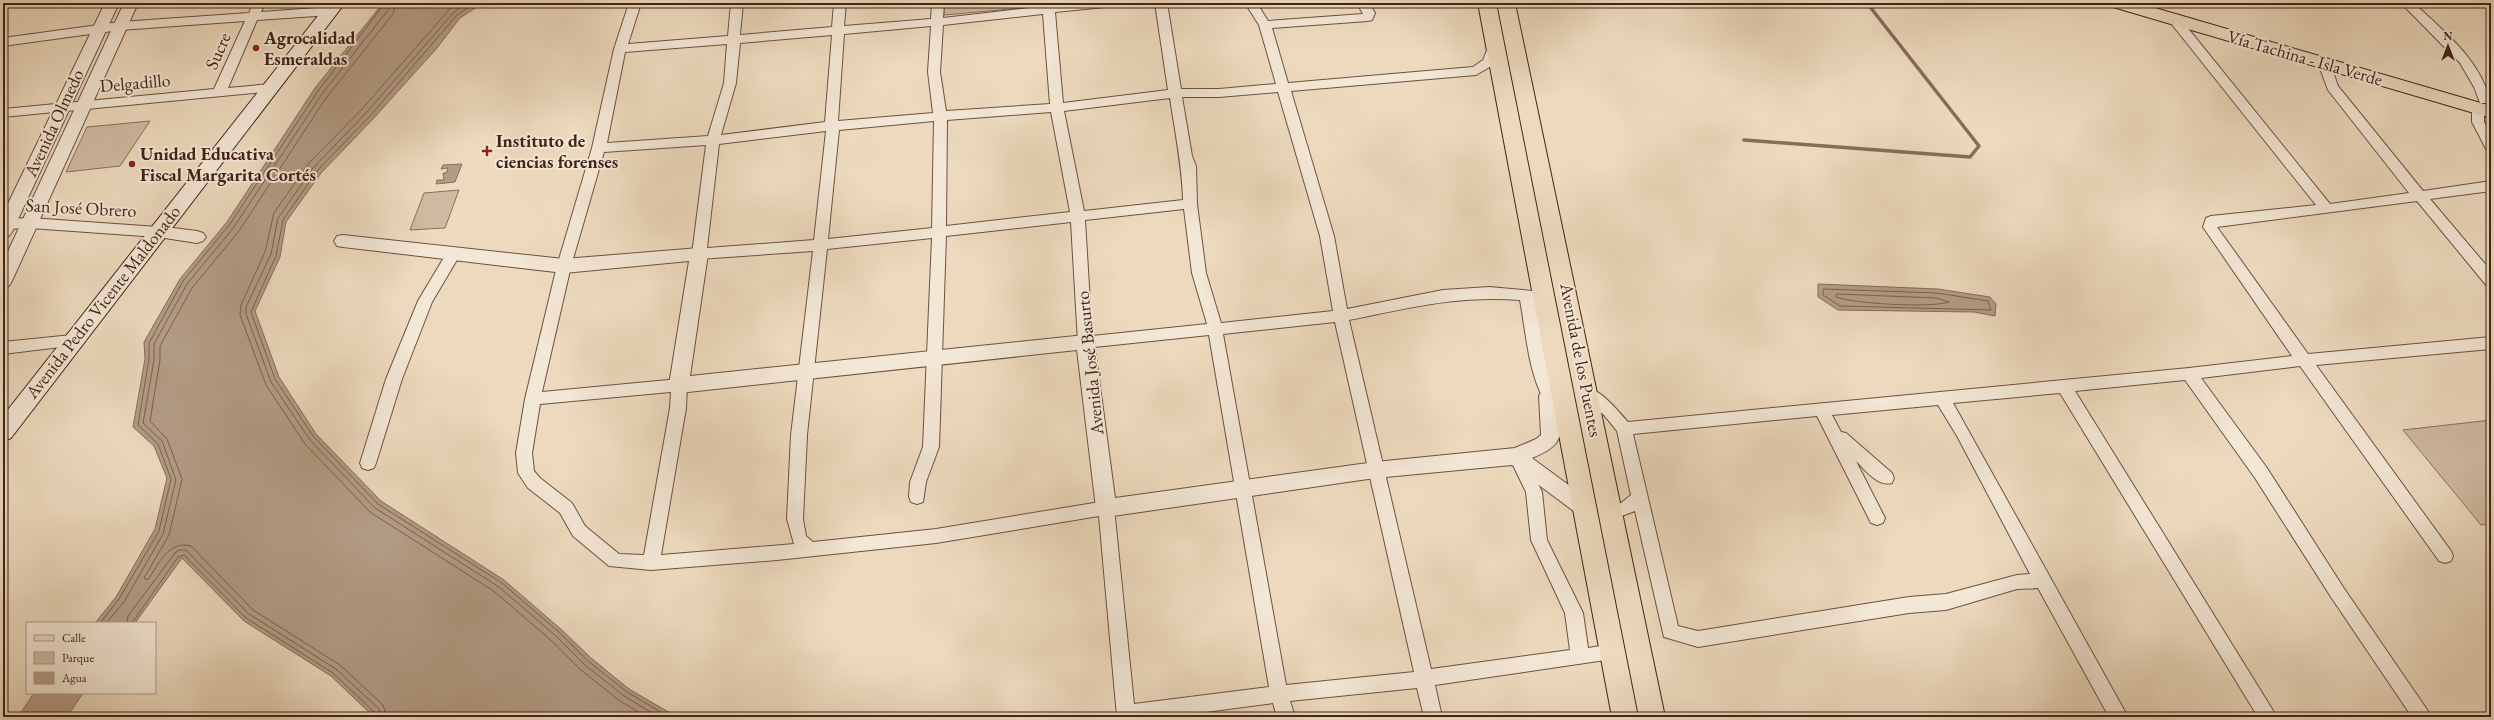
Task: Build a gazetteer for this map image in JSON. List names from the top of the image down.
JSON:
{
  "streets": {
    "main road": ["Vía Tachina - Isla Verde", "Avenida Pedro Vicente Maldonado", "Avenida de los Puentes"],
    "street": [
      "Sucre",
      "Delgadillo",
      "Avenida Olmedo",
      "San José Obrero",
      "Avenida José Basurto"
    ]
  },
  "crossings": [
    ["Sucre", "Delgadillo"],
    ["Delgadillo", "Avenida Olmedo"],
    ["Delgadillo", "Avenida Pedro Vicente Maldonado"],
    ["Avenida Olmedo", "San José Obrero"],
    ["San José Obrero", "Avenida Pedro Vicente Maldonado"]
  ],
  "places": {
    "other": ["Agrocalidad Esmeraldas", "Unidad Educativa Fiscal Margarita Cortés"],
    "health": ["Instituto de ciencias forenses"]
  },
  "legend": ["Calle", "Parque", "Agua"],
  "north": "top"
}
